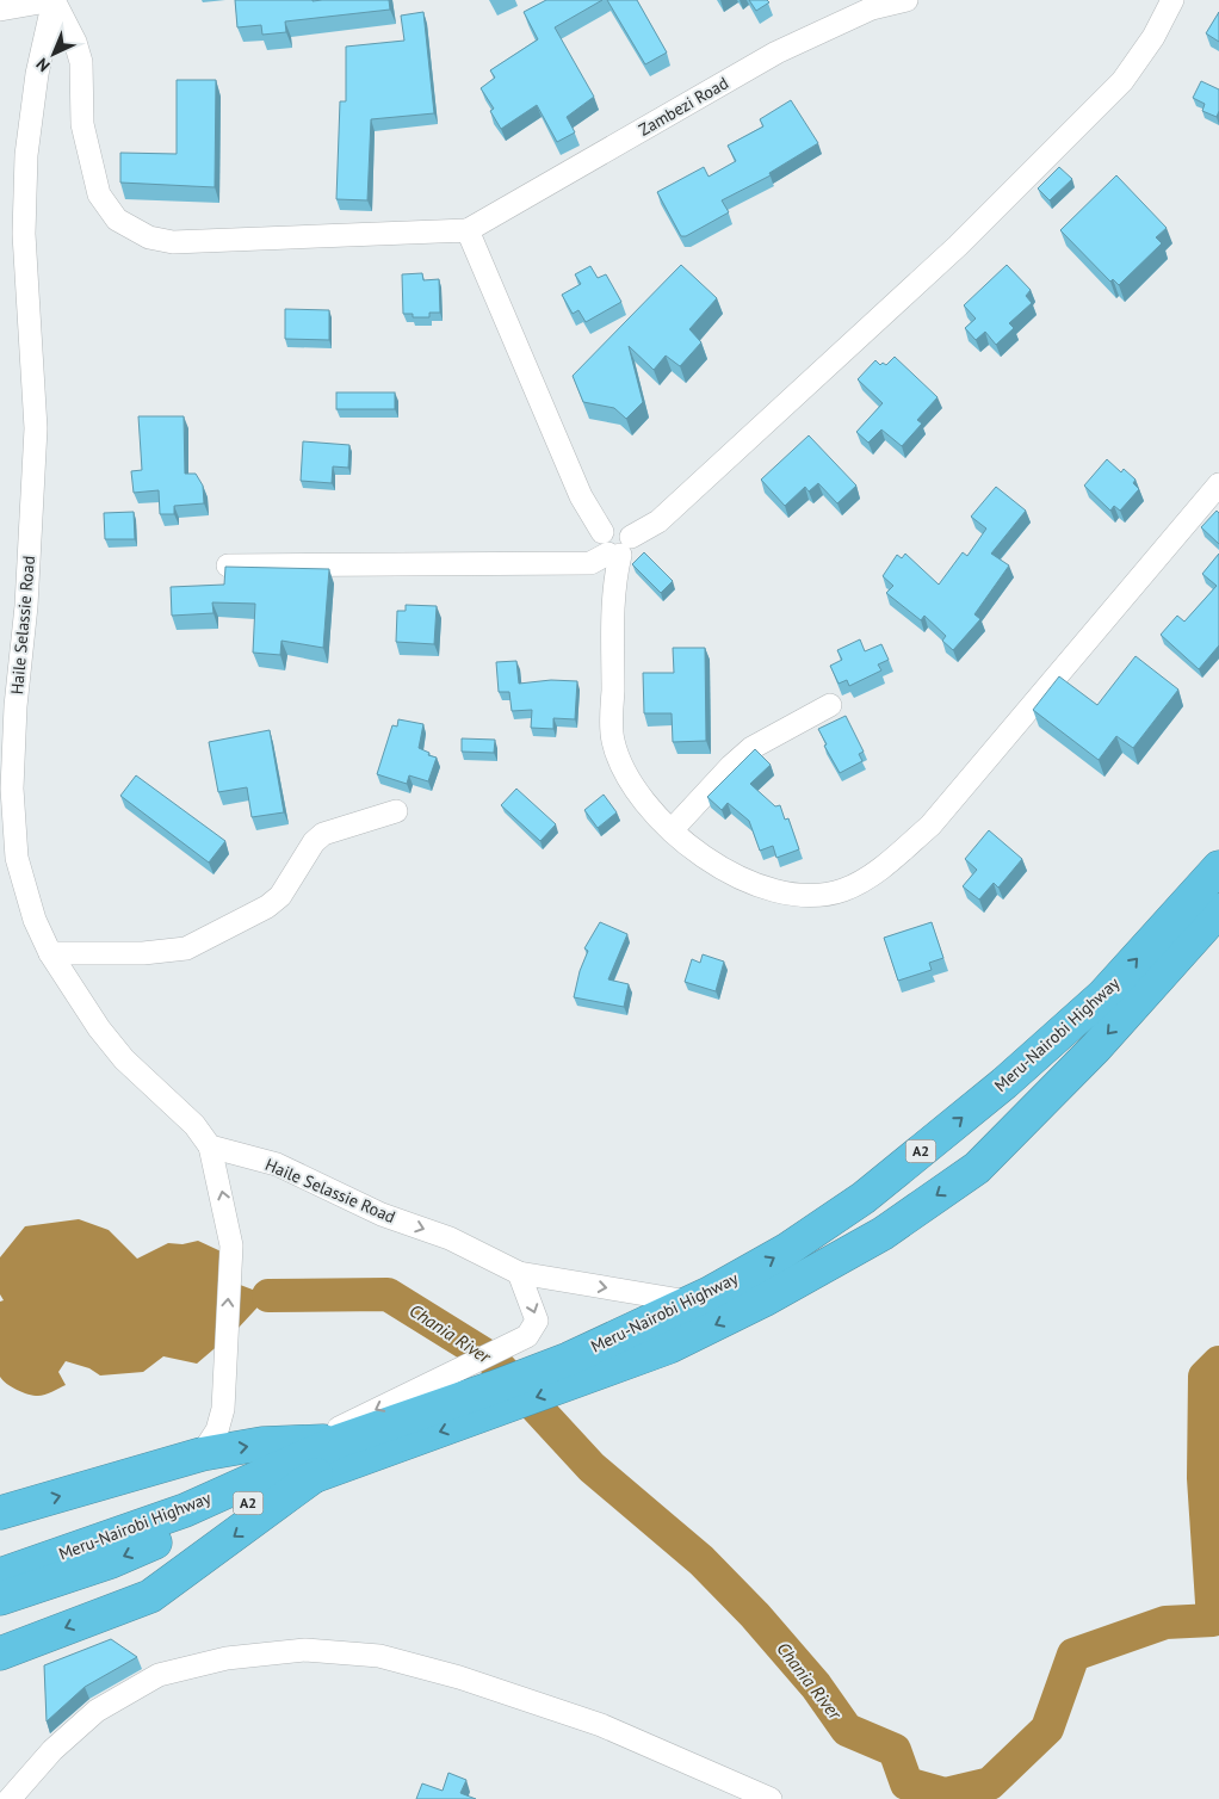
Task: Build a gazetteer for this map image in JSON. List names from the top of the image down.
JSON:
{
  "streets": {
    "highway": ["Meru-Nairobi Highway", "A2"],
    "street": ["Zambezi Road", "Haile Selassie Road"]
  },
  "crossings": [
    ["Haile Selassie Road", "Meru-Nairobi Highway"]
  ],
  "water": ["Chania River"],
  "north": "bottom left"
}
